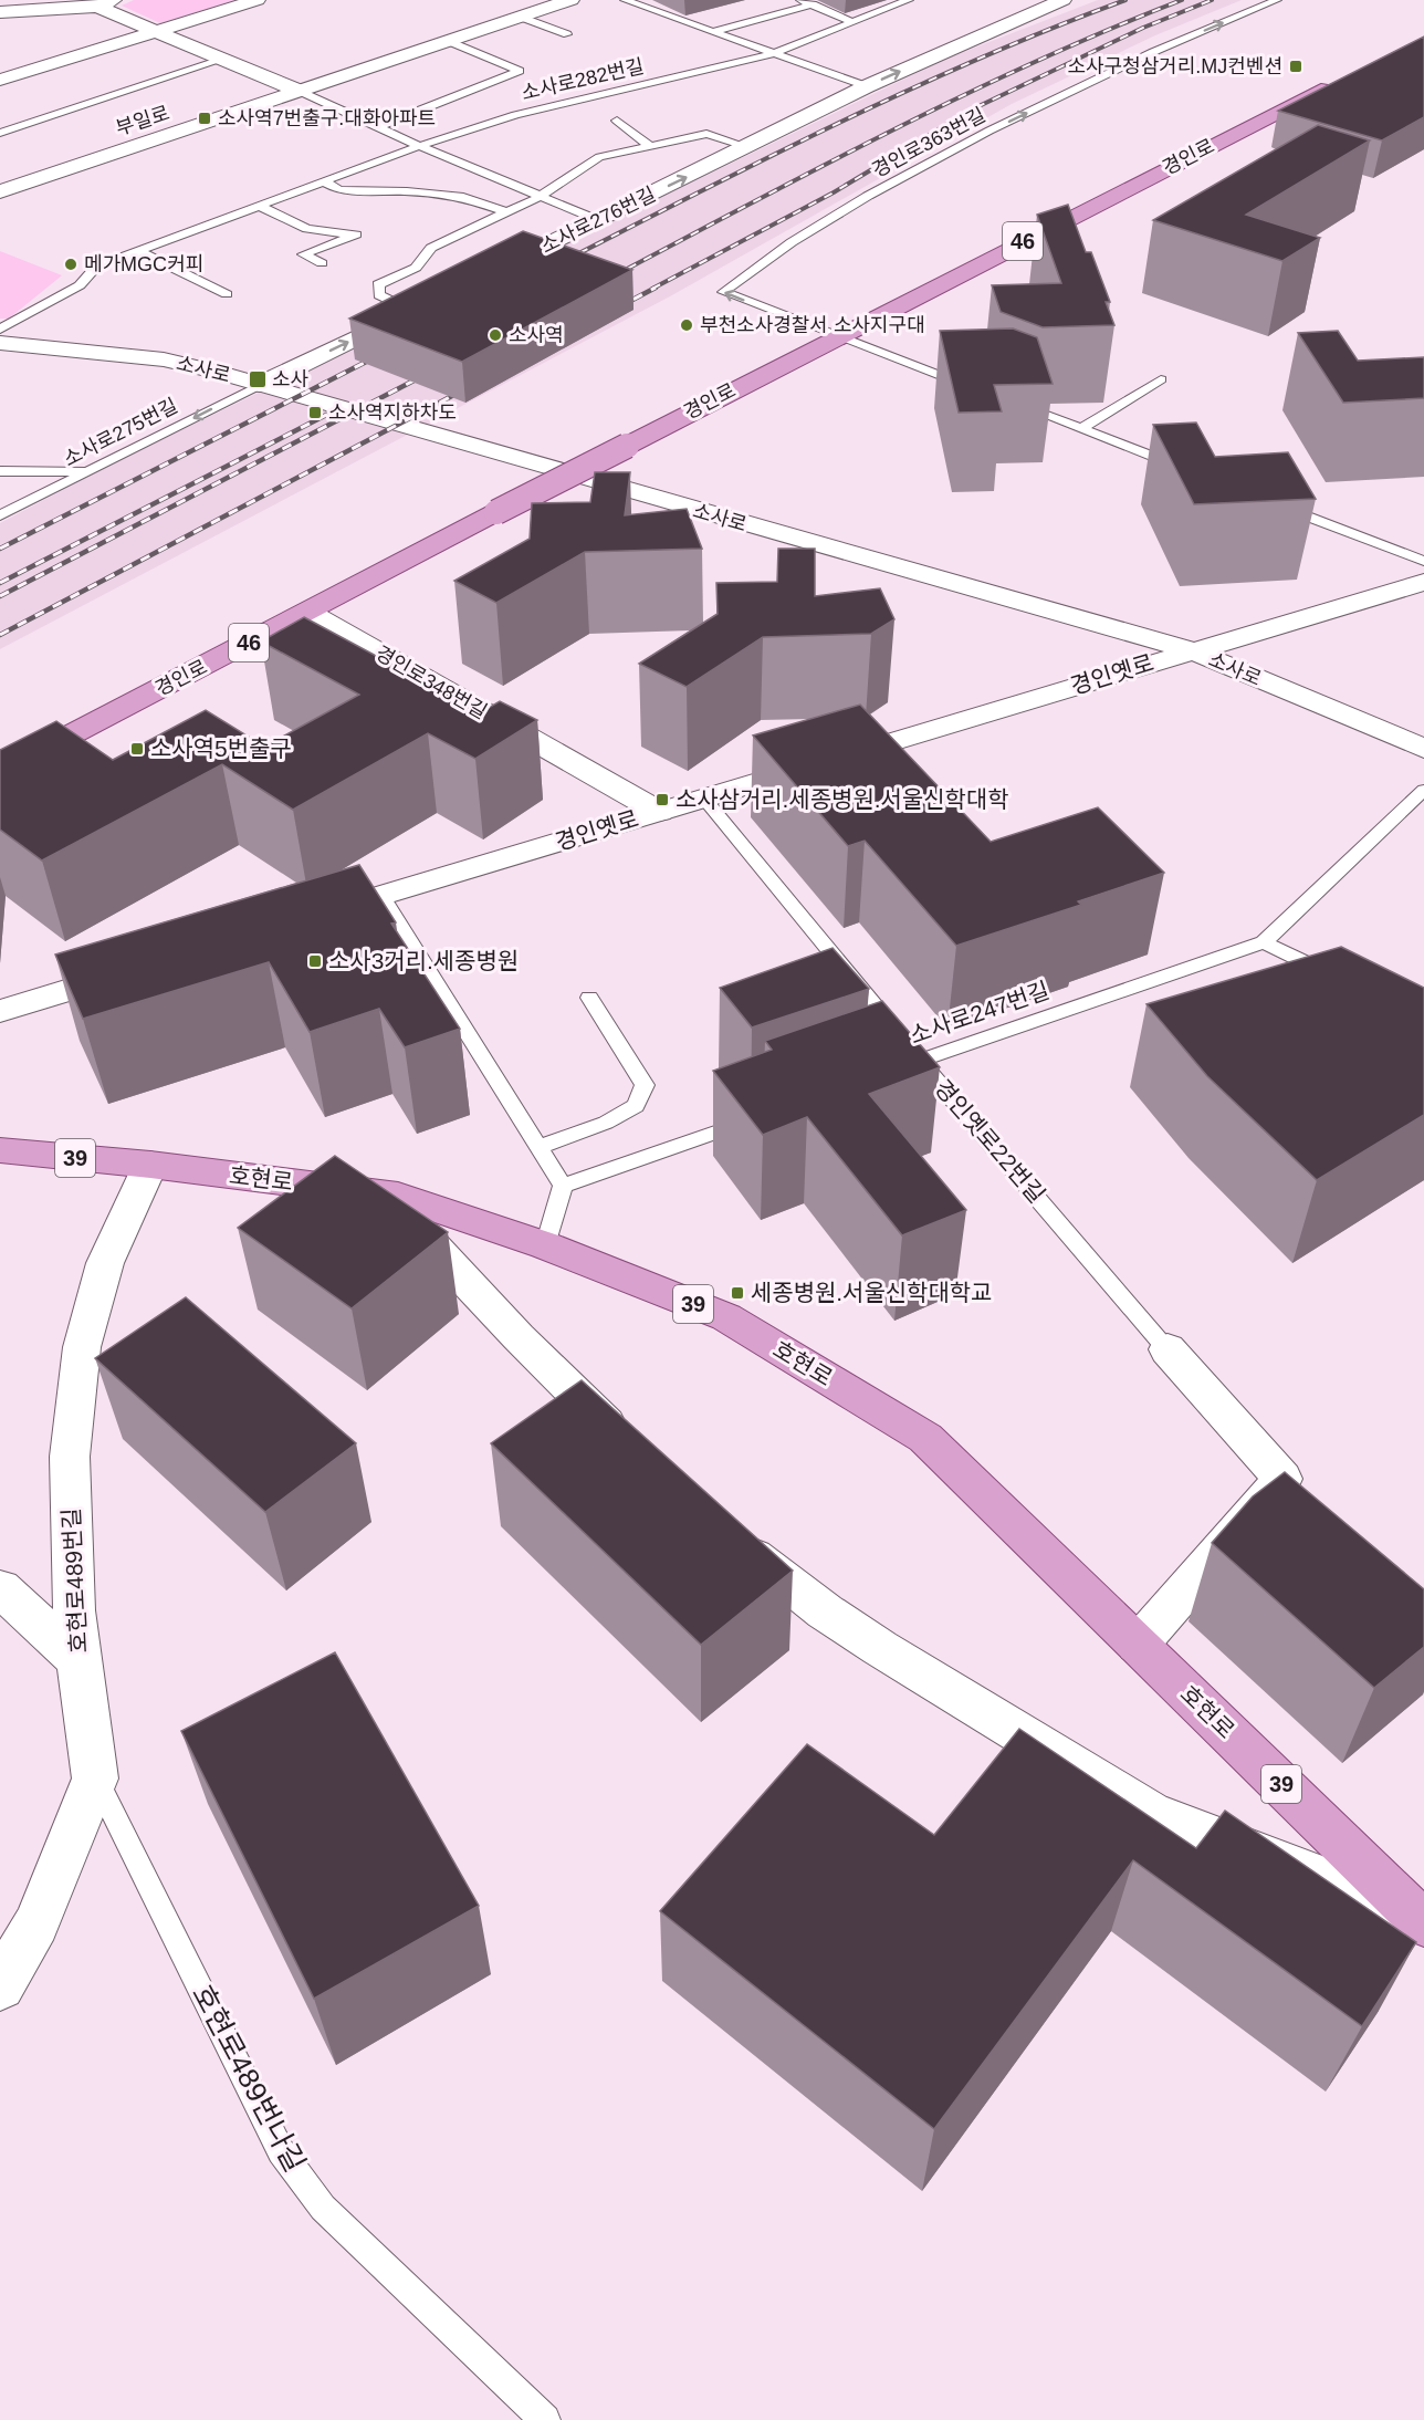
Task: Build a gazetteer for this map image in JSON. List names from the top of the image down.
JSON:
{
  "streets": {
    "main road": [
      "경인로",
      "46",
      "39",
      "호현로"
    ],
    "street": [
      "부일로",
      "소사로276번길",
      "소사로",
      "경인옛로",
      "경인로348번길",
      "경인옛로22번길",
      "호현로489번길"
    ],
    "lane": [
      "소사로282번길",
      "경인로363번길",
      "소사로275번길",
      "소사로247번길",
      "호현로489번나길"
    ]
  },
  "crossings": [
    ["경인로363번길", "경인로"],
    ["경인로", "경인로348번길"],
    ["소사로", "소사로275번길"],
    ["소사로", "경인옛로"],
    ["경인옛로", "경인로348번길"],
    ["경인옛로", "경인옛로22번길"],
    ["소사로247번길", "경인옛로22번길"],
    ["경인옛로22번길", "호현로"],
    ["호현로", "호현로489번길"],
    ["호현로489번길", "호현로489번나길"]
  ],
  "one_way": ["소사로276번길", "소사로275번길"],
  "places": {
    "transit": [
      "소사구청삼거리.MJ컨벤션",
      "소사역7번출구.대화아파트",
      "소사",
      "소사역지하차도",
      "소사역5번출구",
      "소사삼거리.세종병원.서울신학대학",
      "소사3거리.세종병원",
      "세종병원.서울신학대학교"
    ],
    "other": ["메가MGC커피", "부천소사경찰서 소사지구대", "소사역"]
  }
}
